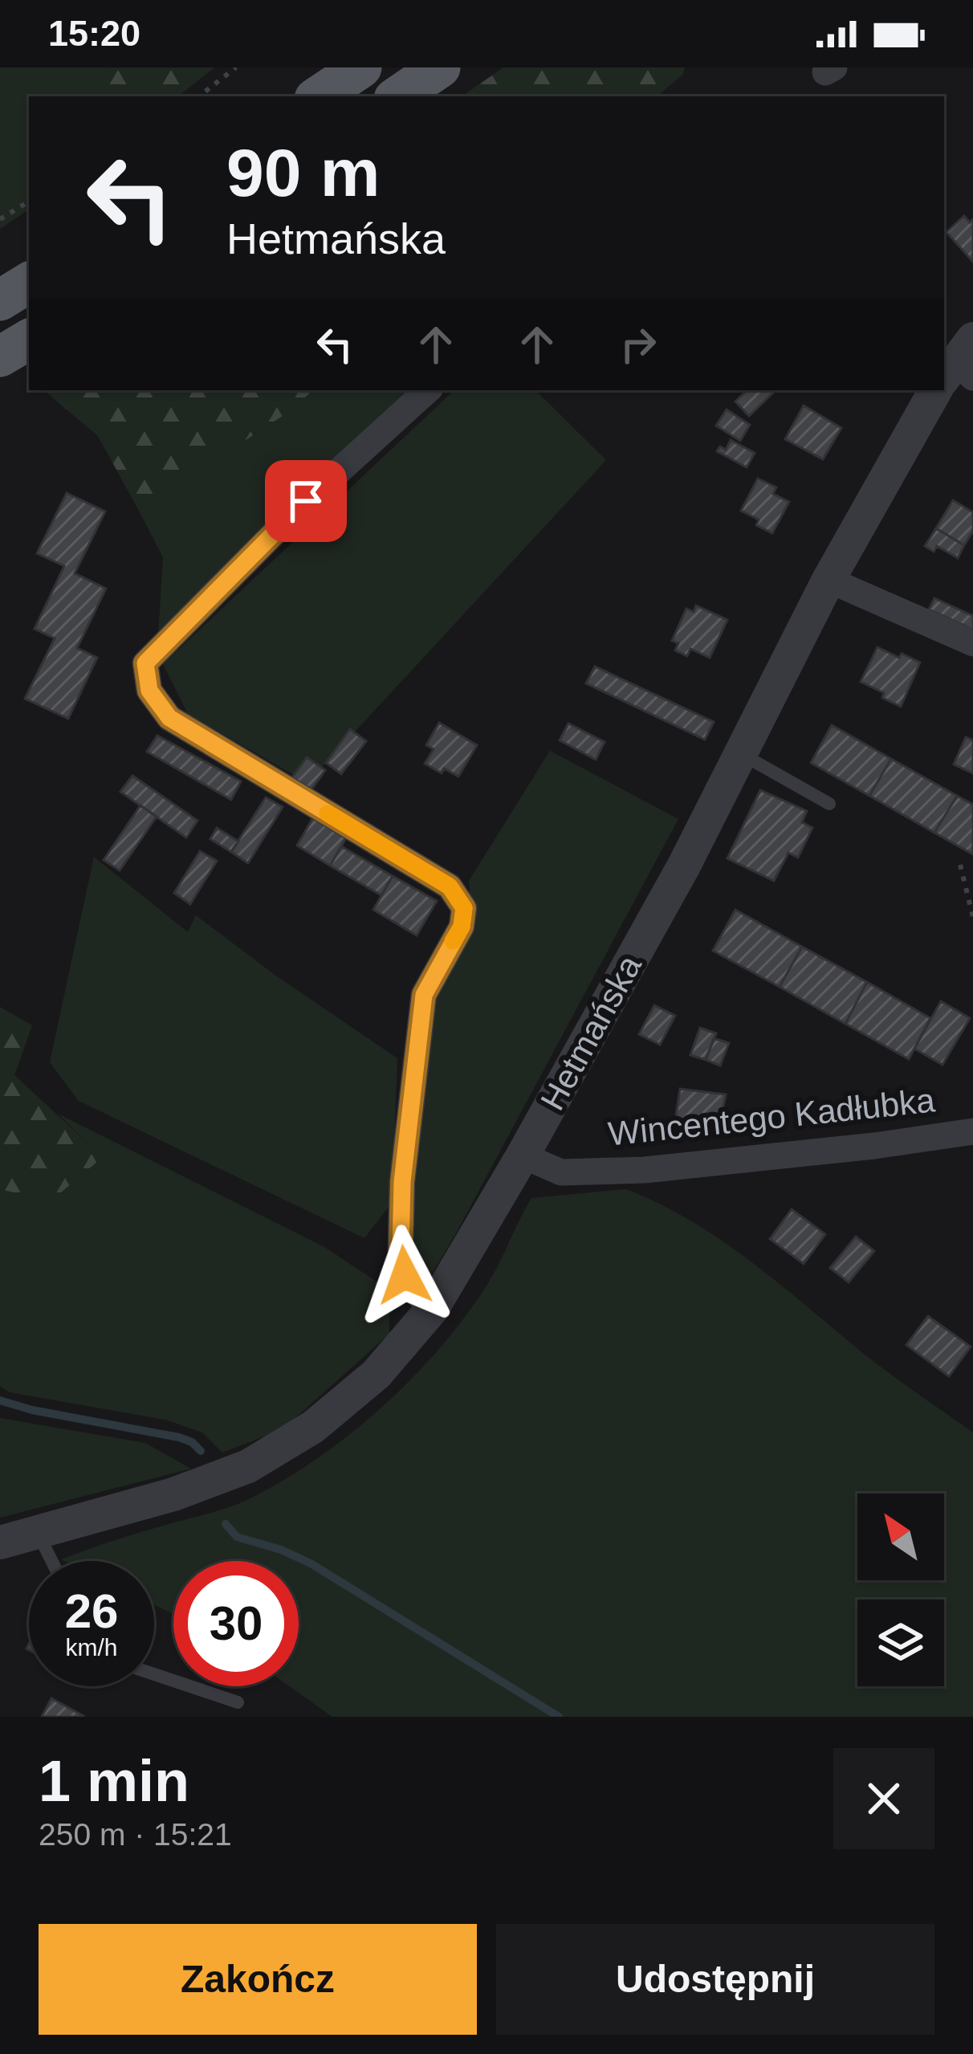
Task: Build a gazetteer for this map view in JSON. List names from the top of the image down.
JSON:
{
  "streets": {
    "street": ["Hetmańska", "Wincentego Kadłubka"]
  },
  "crossings": [
    ["Hetmańska", "Wincentego Kadłubka"]
  ],
  "north": "top left",
  "page": {
    "status": "15:20",
    "turn": ["90 m", "Hetmańska"],
    "speed": "26 km/h",
    "limit": "30",
    "heading": ["1 min", "250 m · 15:21"],
    "buttons": ["Zakończ", "Udostępnij"]
  }
}
